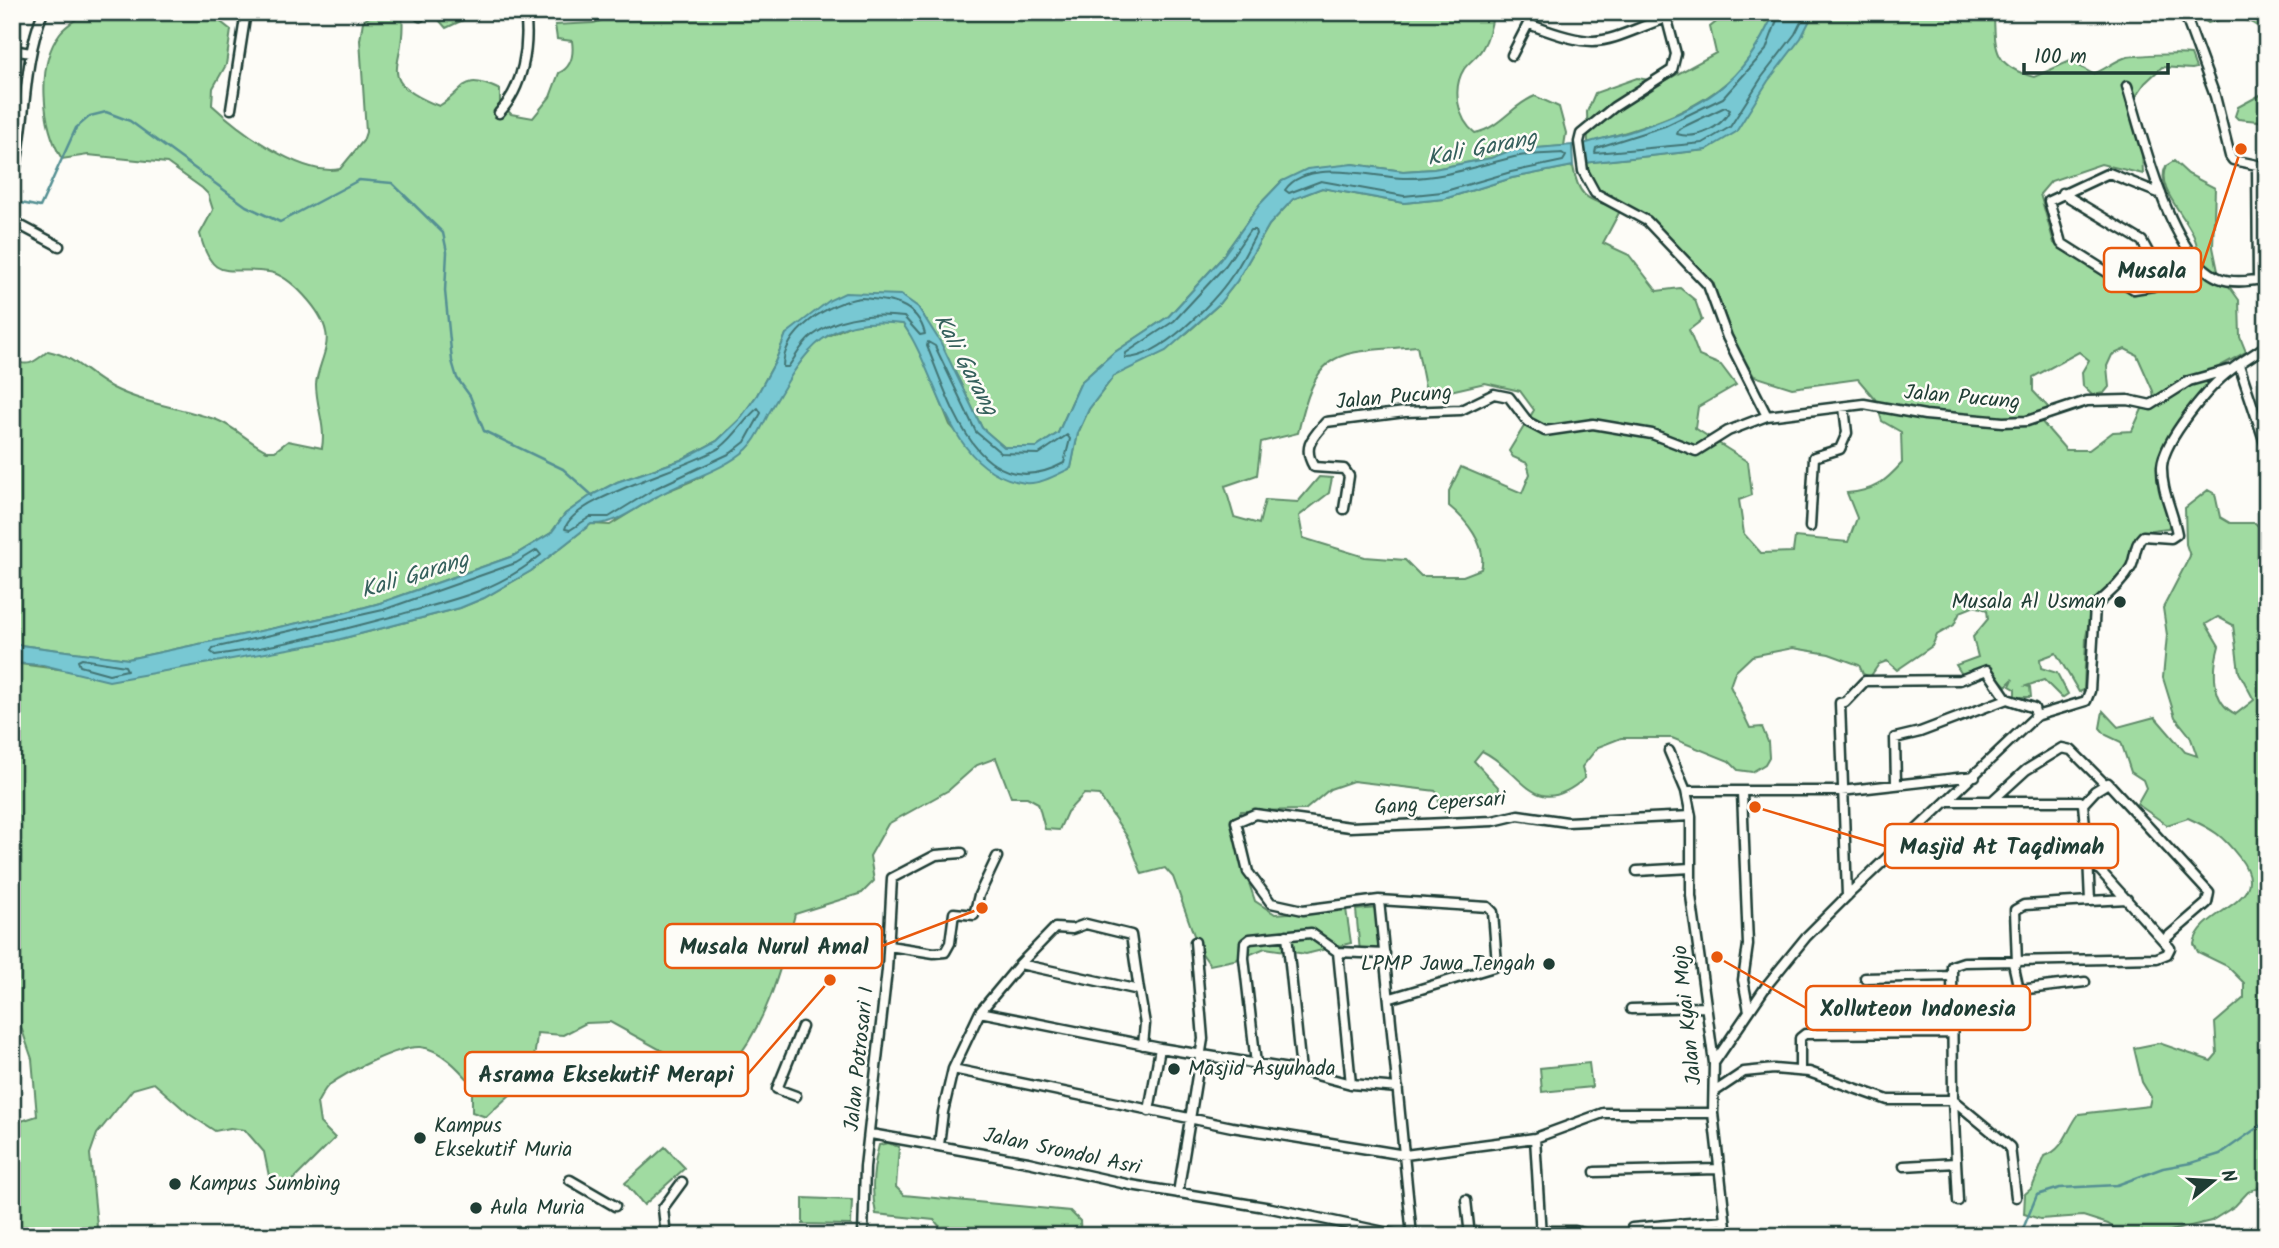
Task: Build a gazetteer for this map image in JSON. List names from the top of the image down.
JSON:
{
  "streets": {
    "street": [
      "Jalan Pucung",
      "Gang Cepersari",
      "Jalan Kyai Mojo",
      "Jalan Potrosari I",
      "Jalan Srondol Asri"
    ]
  },
  "crossings": [
    ["Gang Cepersari", "Jalan Kyai Mojo"],
    ["Jalan Potrosari I", "Jalan Srondol Asri"]
  ],
  "water": ["Kali Garang"],
  "places": [
    "Musala",
    "Musala Al Usman",
    "Masjid At Taqdimah",
    "Musala Nurul Amal",
    "Xolluteon Indonesia",
    "LPMP Jawa Tengah",
    "Asrama Eksekutif Merapi",
    "Masjid Asyuhada",
    "Kampus Eksekutif Muria",
    "Kampus Sumbing",
    "Aula Muria"
  ],
  "scale_bar": "100 m",
  "north": "right"
}
